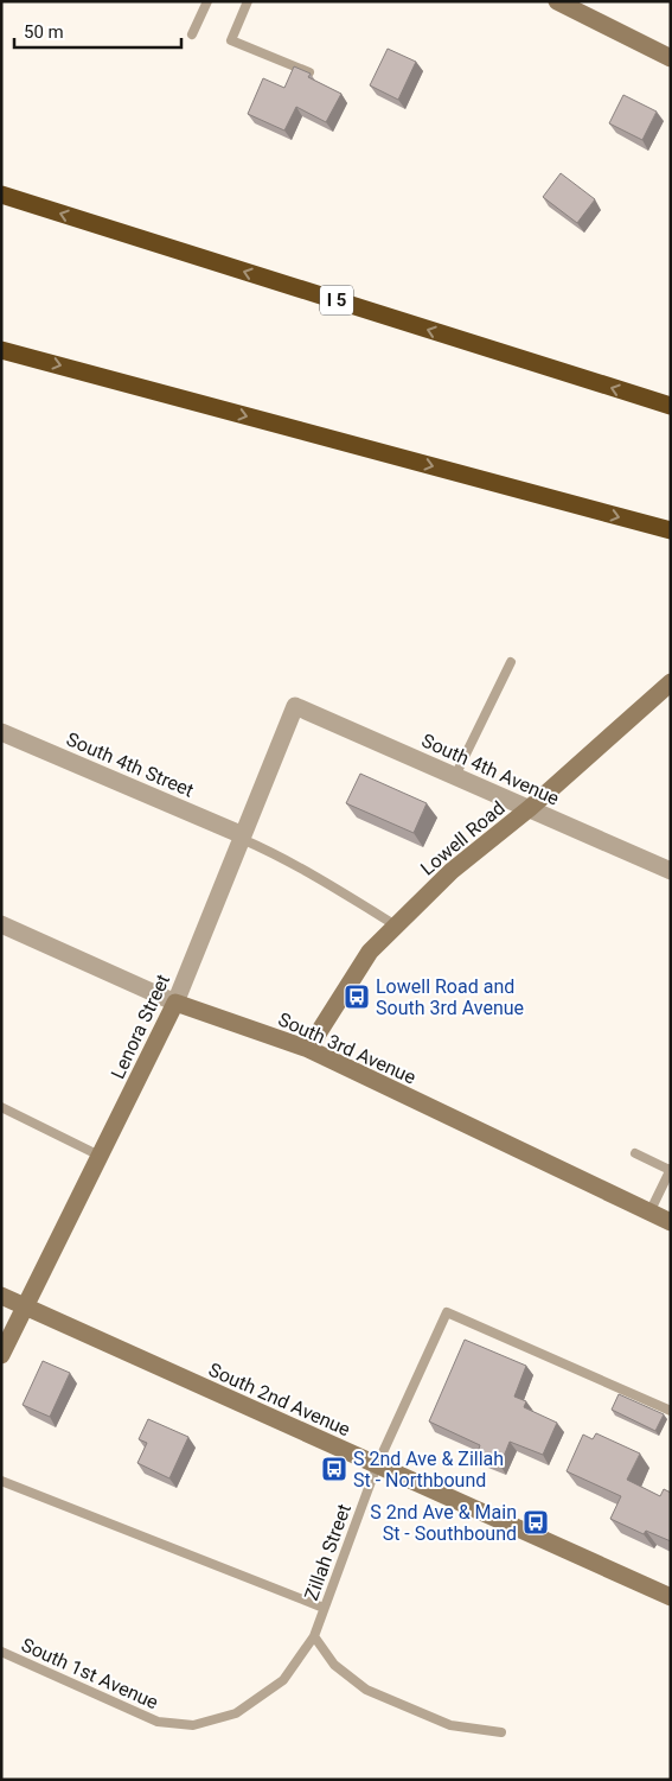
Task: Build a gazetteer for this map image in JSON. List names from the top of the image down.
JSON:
{
  "streets": {
    "highway": ["I 5"],
    "street": [
      "South 4th Street",
      "South 4th Avenue",
      "Lowell Road",
      "Lenora Street",
      "South 3rd Avenue",
      "South 2nd Avenue"
    ],
    "lane": ["Zillah Street", "South 1st Avenue"]
  },
  "crossings": [
    ["South 4th Street", "Lenora Street"],
    ["South 4th Avenue", "Lowell Road"],
    ["South 4th Avenue", "Lenora Street"],
    ["Lowell Road", "South 3rd Avenue"],
    ["Lenora Street", "South 3rd Avenue"],
    ["Lenora Street", "South 2nd Avenue"],
    ["South 2nd Avenue", "Zillah Street"],
    ["Zillah Street", "South 1st Avenue"]
  ],
  "places": {
    "bus stop": ["Lowell Road and South 3rd Avenue", "S 2nd Ave & Zillah St - Northbound", "S 2nd Ave & Main St - Southbound"]
  },
  "scale_bar": "50 m"
}
